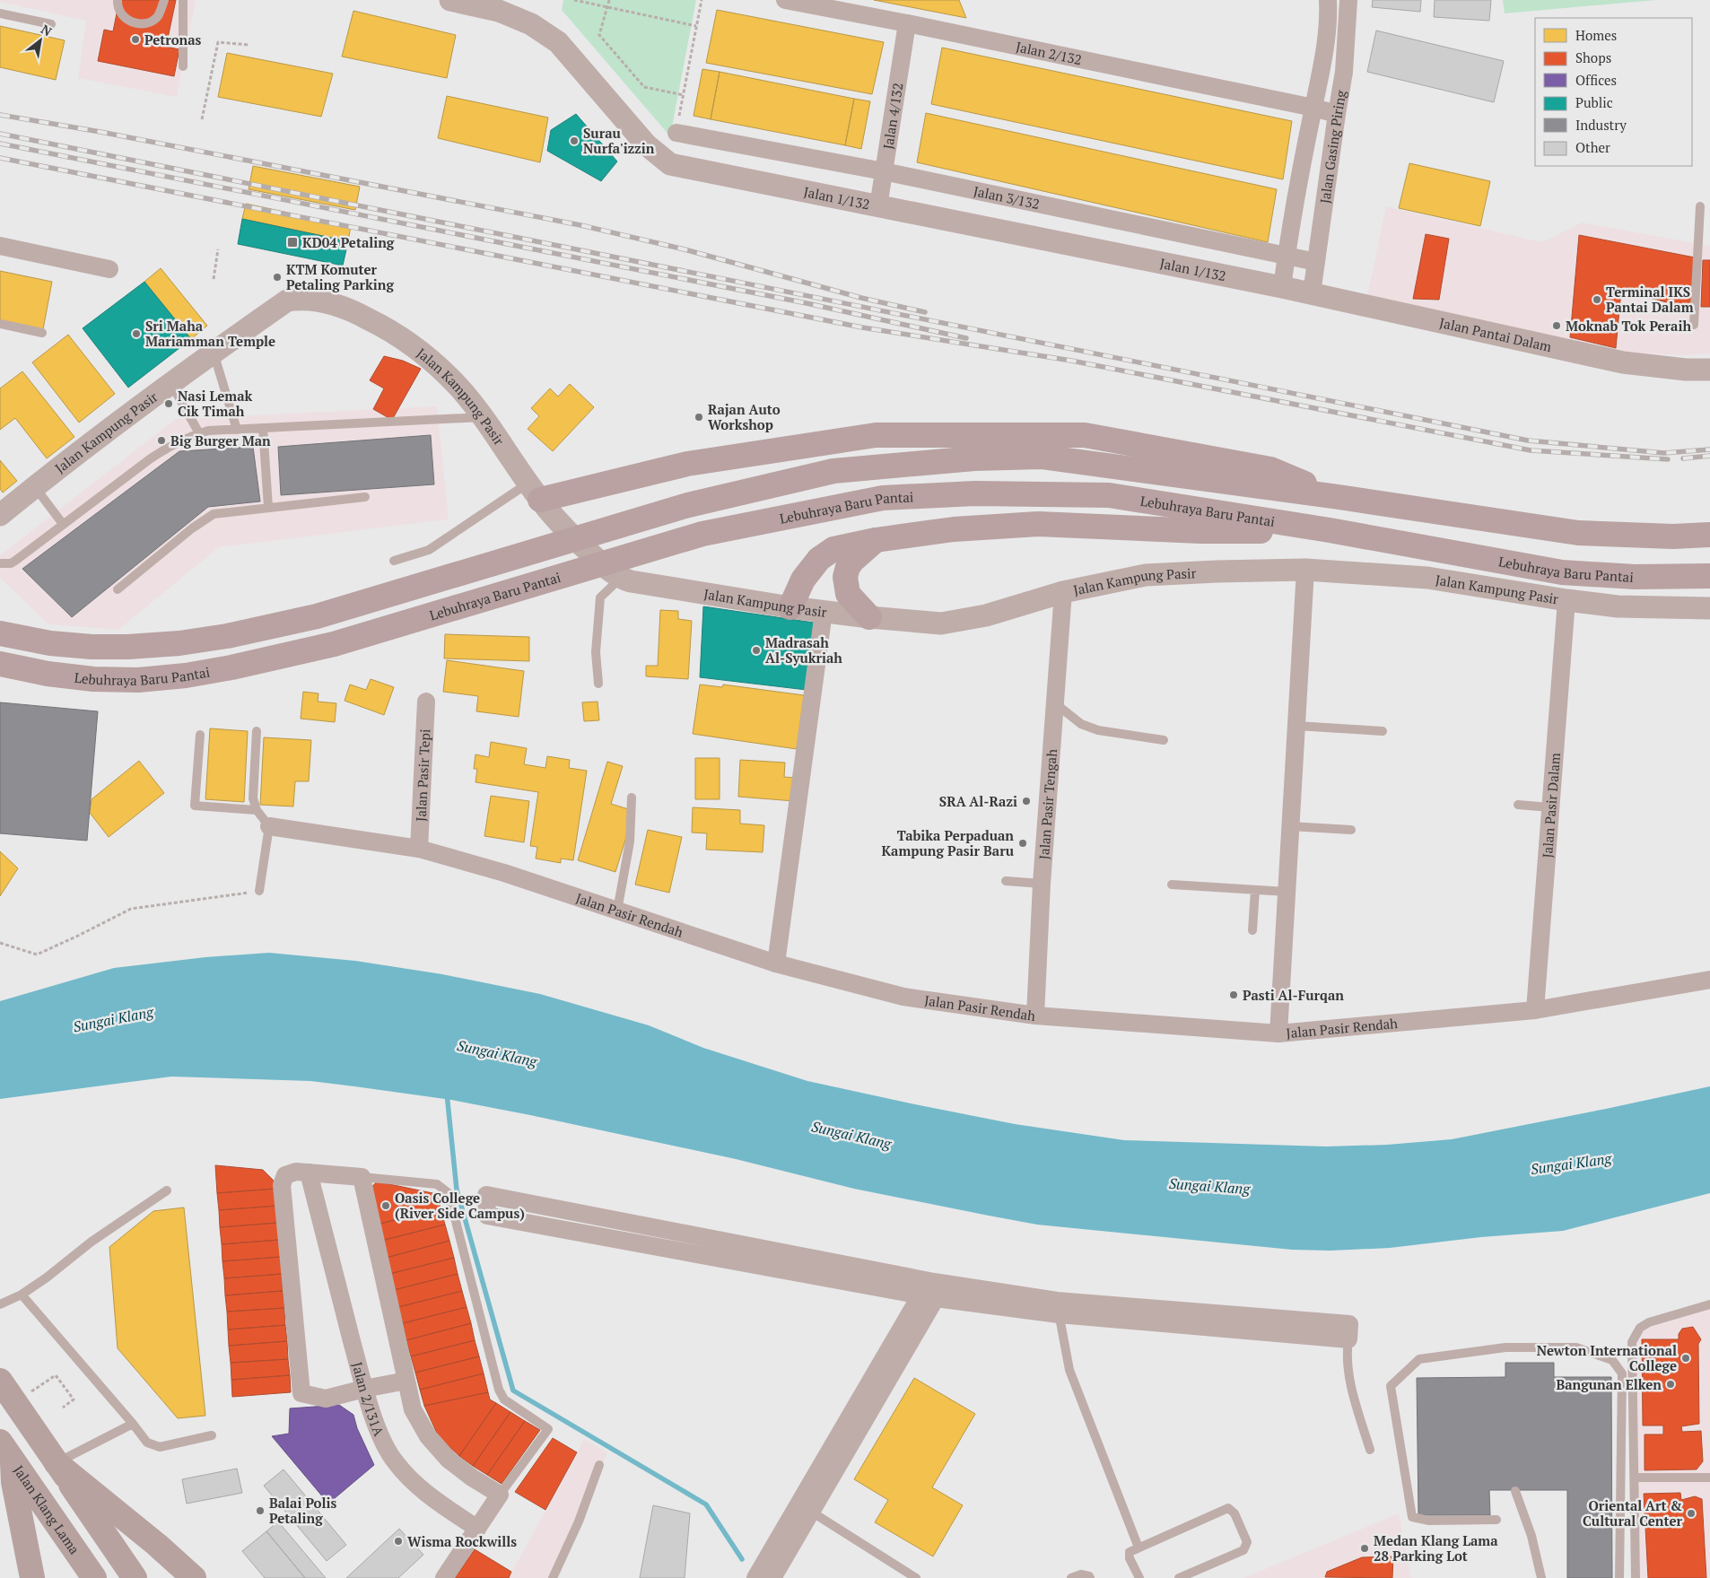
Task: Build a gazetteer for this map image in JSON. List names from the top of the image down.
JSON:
{
  "streets": {
    "highway": ["Lebuhraya Baru Pantai"],
    "main road": ["Jalan Klang Lama"],
    "street": [
      "Jalan 2/132",
      "Jalan 4/132",
      "Jalan Gasing Piring",
      "Jalan 3/132",
      "Jalan 1/132",
      "Jalan Pantai Dalam",
      "Jalan Kampung Pasir",
      "Jalan Pasir Tepi",
      "Jalan Pasir Tengah",
      "Jalan Pasir Dalam",
      "Jalan Pasir Rendah",
      "Jalan 2/131A"
    ]
  },
  "crossings": [
    ["Jalan 2/132", "Jalan 4/132"],
    ["Jalan 2/132", "Jalan Gasing Piring"],
    ["Jalan 4/132", "Jalan 3/132"],
    ["Jalan 4/132", "Jalan 1/132"],
    ["Jalan Gasing Piring", "Jalan 3/132"],
    ["Jalan Gasing Piring", "Jalan Pantai Dalam"],
    ["Jalan 1/132", "Jalan Pantai Dalam"],
    ["Jalan Kampung Pasir", "Jalan Pasir Tengah"],
    ["Jalan Kampung Pasir", "Jalan Pasir Dalam"],
    ["Jalan Pasir Tepi", "Jalan Pasir Rendah"],
    ["Jalan Pasir Tengah", "Jalan Pasir Rendah"],
    ["Jalan Pasir Dalam", "Jalan Pasir Rendah"]
  ],
  "water": ["Sungai Klang"],
  "places": {
    "other": [
      "Petronas",
      "Surau Nurfa'izzin",
      "KTM Komuter Petaling Parking",
      "Terminal IKS Pantai Dalam",
      "Moknab Tok Peraih",
      "Sri Maha Mariamman Temple",
      "Nasi Lemak Cik Timah",
      "Rajan Auto Workshop",
      "Big Burger Man",
      "Madrasah Al-Syukriah",
      "SRA Al-Razi",
      "Tabika Perpaduan Kampung Pasir Baru",
      "Pasti Al-Furqan",
      "Oasis College (River Side Campus)",
      "Newton International College",
      "Bangunan Elken",
      "Balai Polis Petaling",
      "Oriental Art & Cultural Center",
      "Wisma Rockwills",
      "Medan Klang Lama 28 Parking Lot"
    ],
    "transit": ["KD04 Petaling"]
  },
  "legend": [
    "Homes",
    "Shops",
    "Offices",
    "Public",
    "Industry",
    "Other"
  ],
  "north": "top right"
}
